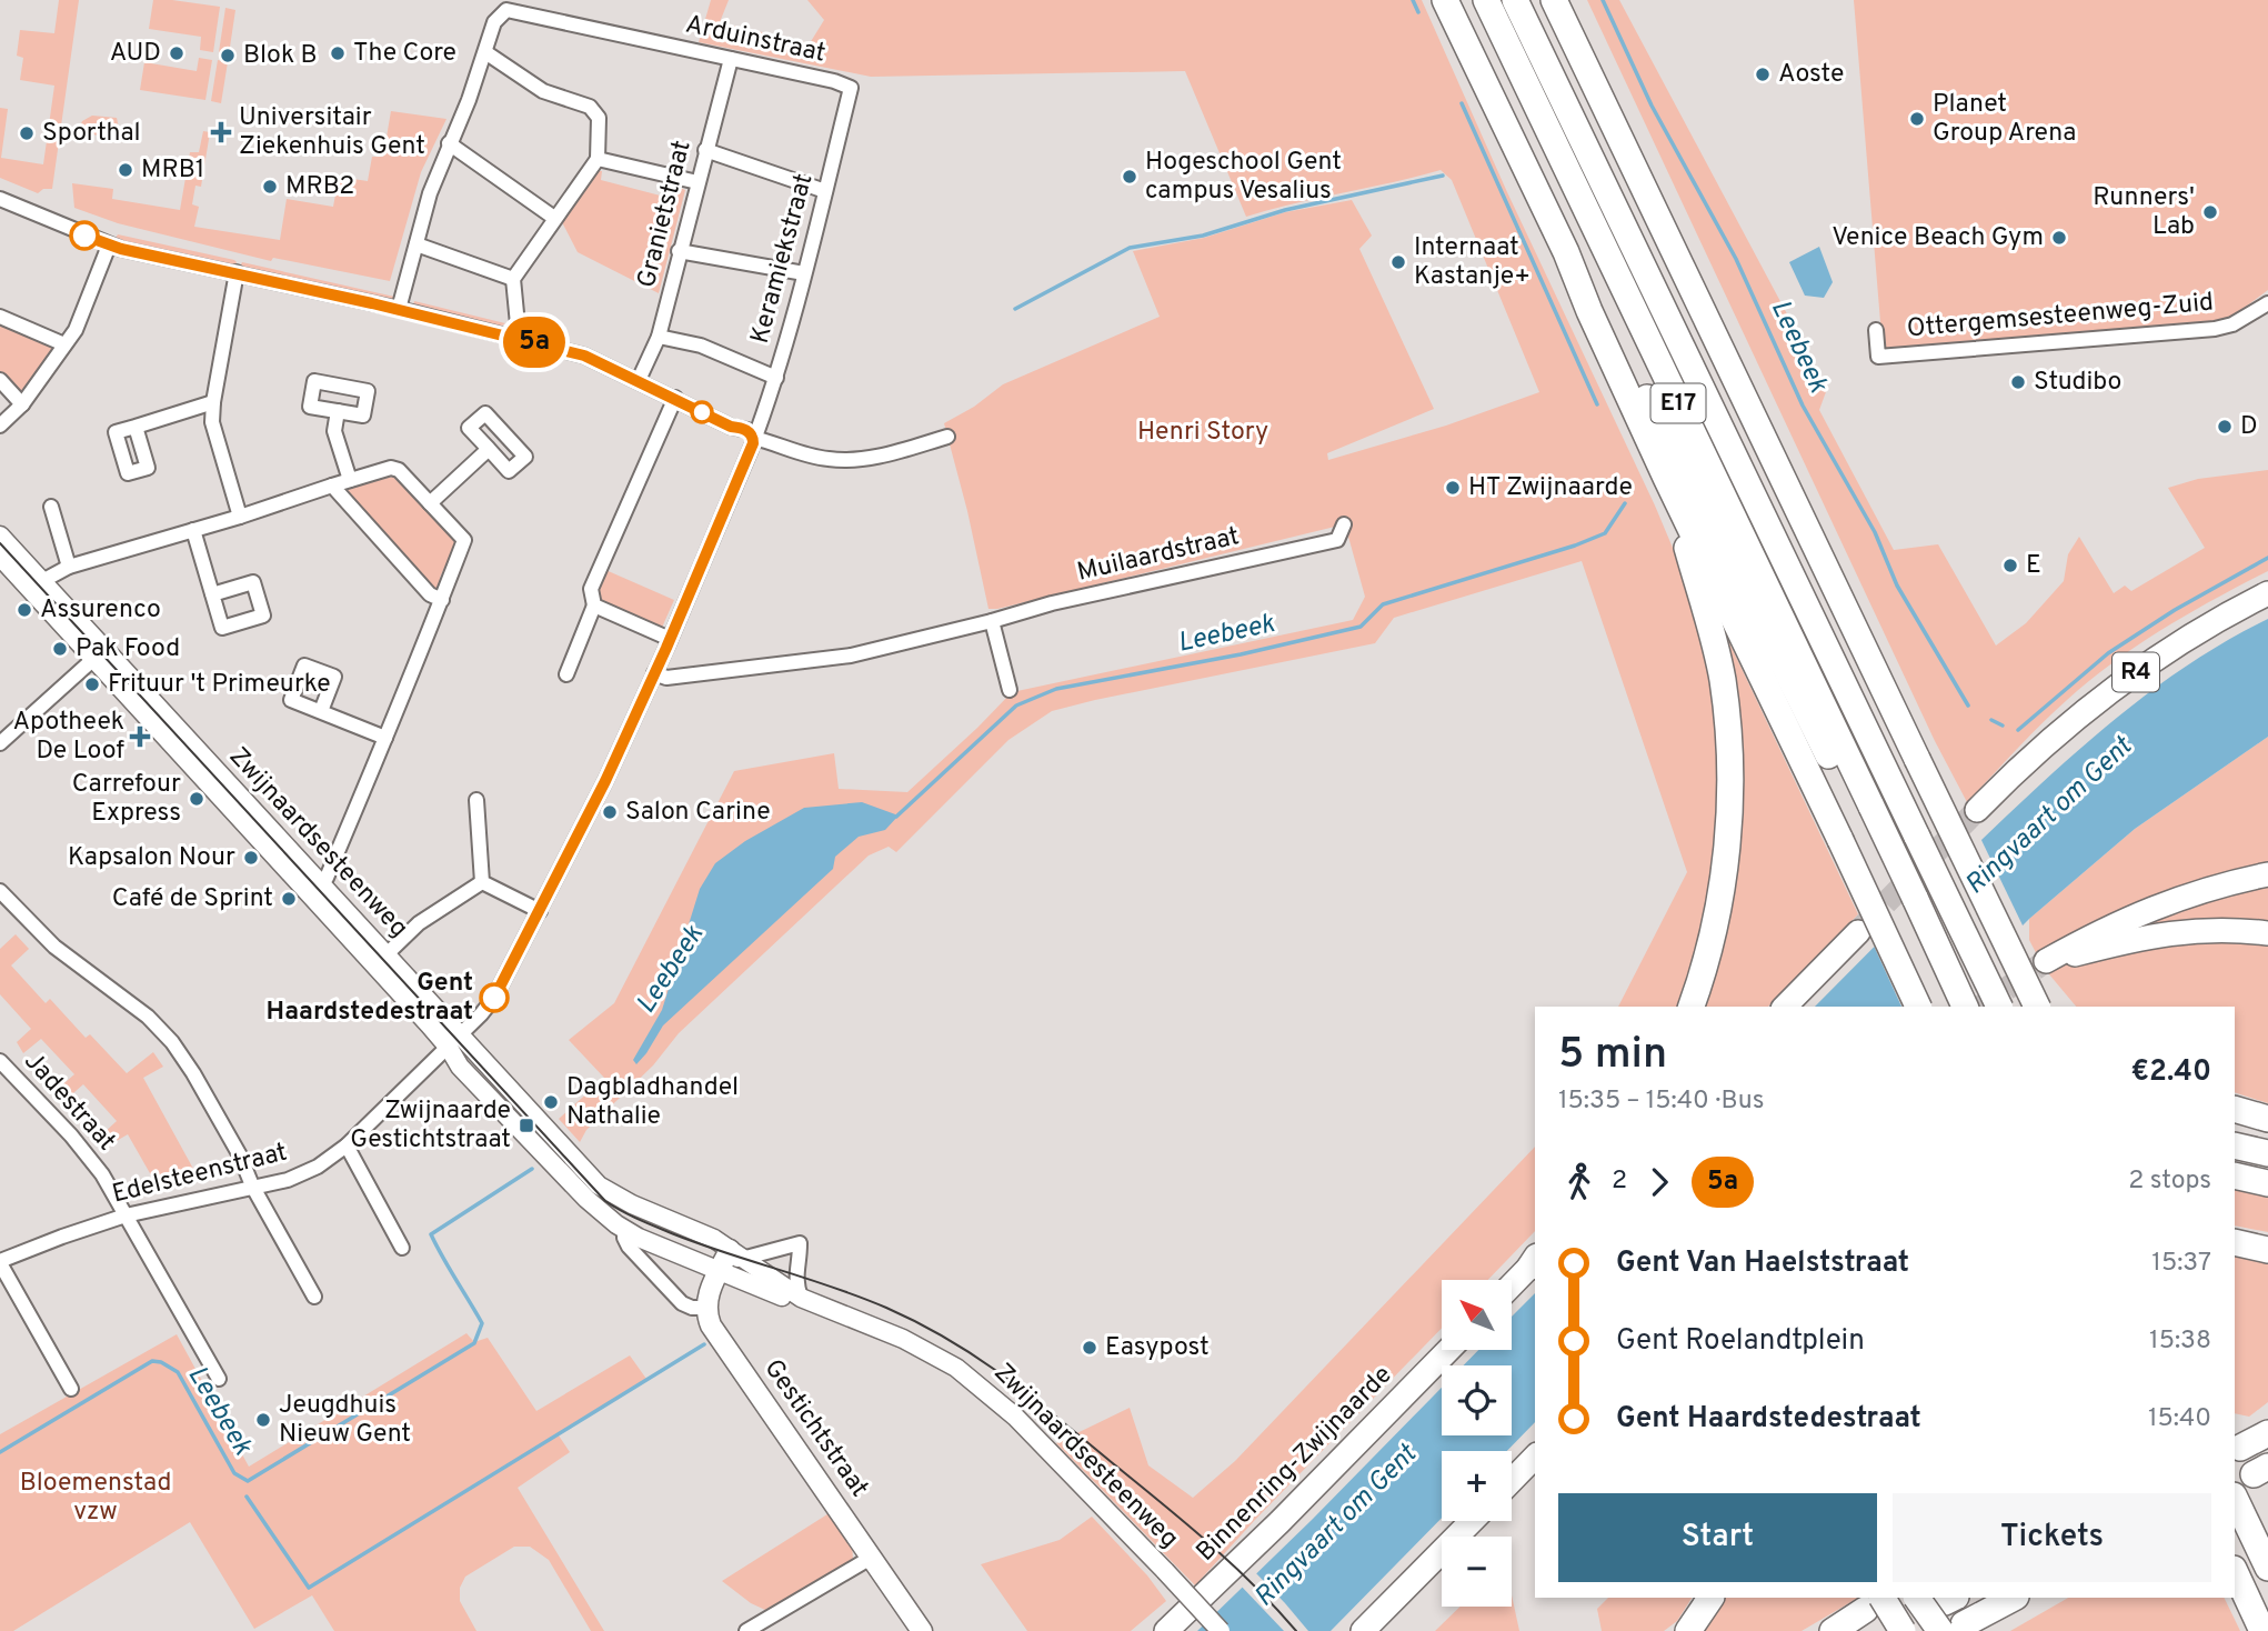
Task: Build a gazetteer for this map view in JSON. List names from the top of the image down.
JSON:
{
  "streets": {
    "highway": ["E17", "R4", "Binnenring-Zwijnaarde"],
    "main road": ["Gestichtstraat"],
    "street": [
      "Arduinstraat",
      "Granietstraat",
      "Keramiekstraat",
      "Ottergemsesteenweg-Zuid",
      "Muilaardstraat",
      "Zwijnaardsesteenweg",
      "Jadestraat",
      "Edelsteenstraat"
    ]
  },
  "crossings": [
    ["Arduinstraat", "Granietstraat"],
    ["Arduinstraat", "Keramiekstraat"],
    ["Keramiekstraat", "Muilaardstraat"],
    ["Keramiekstraat", "Edelsteenstraat"],
    ["Muilaardstraat", "Edelsteenstraat"],
    ["Zwijnaardsesteenweg", "Edelsteenstraat"],
    ["Zwijnaardsesteenweg", "Gestichtstraat"],
    ["Jadestraat", "Edelsteenstraat"]
  ],
  "water": ["Leebeek", "Ringvaart om Gent"],
  "parks": ["Henri Story", "Bloemenstad vzw"],
  "places": {
    "other": [
      "AUD",
      "The Core",
      "Blok B",
      "Aoste",
      "Planet Group Arena",
      "Sporthal",
      "MRB1",
      "Hogeschool Gent campus Vesalius",
      "MRB2",
      "Runners' Lab",
      "Venice Beach Gym",
      "Internaat Kastanje+",
      "Studibo",
      "D",
      "HT Zwijnaarde",
      "E",
      "Assurenco",
      "Pak Food",
      "Frituur 't Primeurke",
      "Carrefour Express",
      "Salon Carine",
      "Kapsalon Nour",
      "Café de Sprint",
      "Gent Haardstedestraat",
      "Dagbladhandel Nathalie",
      "Easypost",
      "Jeugdhuis Nieuw Gent"
    ],
    "health": ["Universitair Ziekenhuis Gent", "Apotheek De Loof"],
    "transit": ["Zwijnaarde Gestichtstraat"]
  },
  "lines": ["bus line 5a"],
  "north": "top left",
  "page": {
    "on_map": "5a",
    "heading": ["5 min", "15:35 – 15:40 · Bus", "€2.40"],
    "legs": ["2", "5a", "2 stops"],
    "list": [
      {
        "name": "Gent Van Haelststraat",
        "value": "15:37"
      },
      {
        "name": "Gent Roelandtplein",
        "value": "15:38"
      },
      {
        "name": "Gent Haardstedestraat",
        "value": "15:40"
      }
    ],
    "map_buttons": ["+", "−"],
    "buttons": ["Start", "Tickets"]
  }
}
